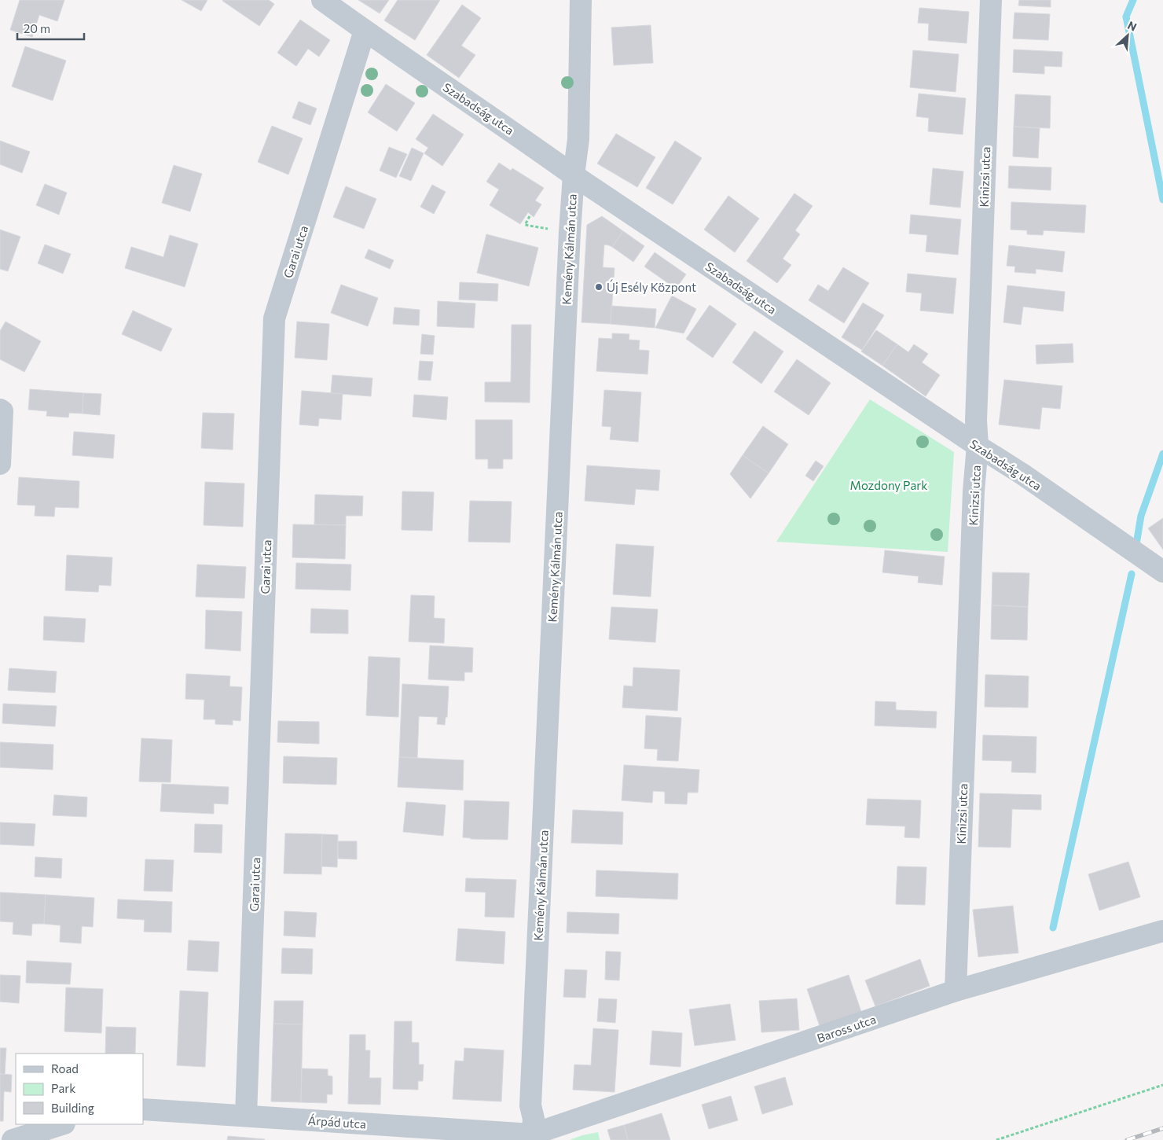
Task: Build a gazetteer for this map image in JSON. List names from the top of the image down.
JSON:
{
  "streets": {
    "street": [
      "Szabadság utca",
      "Kinizsi utca",
      "Kemény Kálmán utca",
      "Garai utca",
      "Baross utca",
      "Árpád utca"
    ]
  },
  "crossings": [
    ["Szabadság utca", "Kinizsi utca"],
    ["Szabadság utca", "Kemény Kálmán utca"],
    ["Szabadság utca", "Garai utca"],
    ["Kinizsi utca", "Baross utca"],
    ["Kemény Kálmán utca", "Baross utca"],
    ["Kemény Kálmán utca", "Árpád utca"],
    ["Garai utca", "Árpád utca"],
    ["Baross utca", "Árpád utca"]
  ],
  "parks": ["Mozdony Park"],
  "places": ["Új Esély Központ"],
  "legend": ["Road", "Park", "Building"],
  "scale_bar": "20 m",
  "north": "top right"
}
